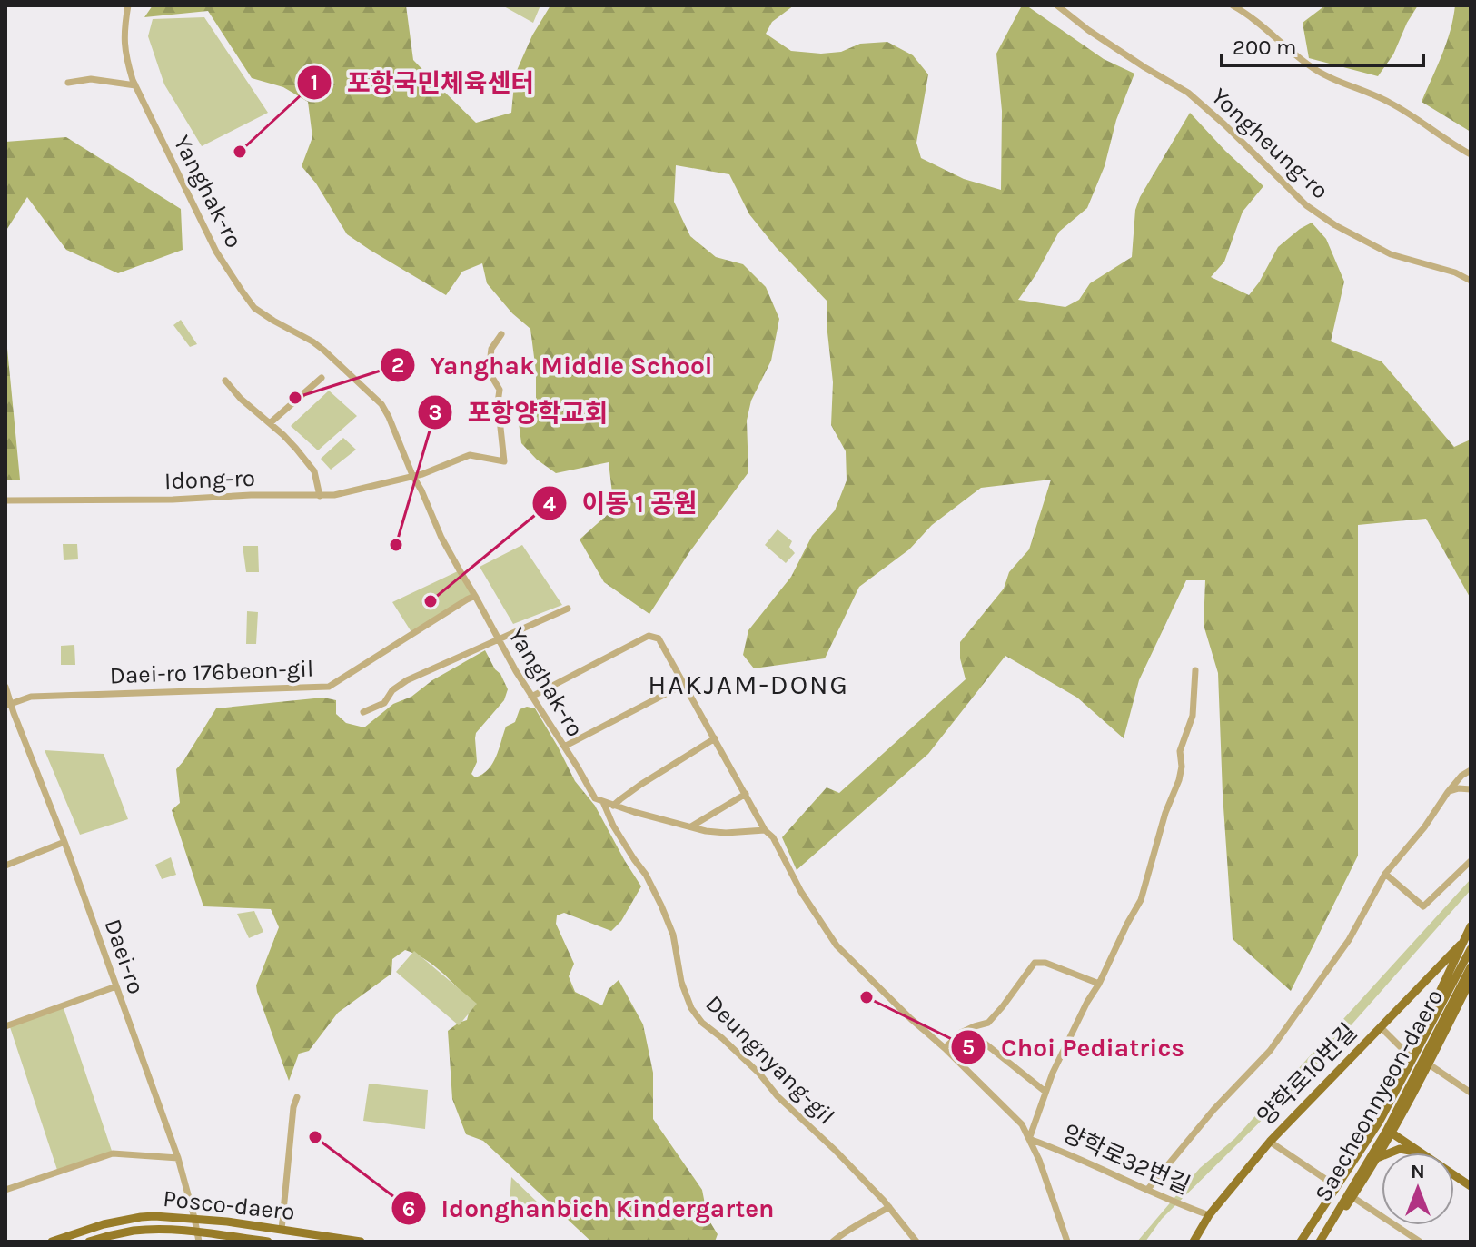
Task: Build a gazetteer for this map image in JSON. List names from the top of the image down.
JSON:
{
  "streets": {
    "main road": ["양학로10번길", "Saecheonnyeon-daero", "Posco-daero"],
    "street": [
      "Yongheung-ro",
      "Yanghak-ro",
      "Idong-ro",
      "Daei-ro 176beon-gil",
      "Daei-ro",
      "Deungnyang-gil",
      "양학로32번길"
    ]
  },
  "crossings": [
    ["Yanghak-ro", "Idong-ro"],
    ["Yanghak-ro", "Daei-ro 176beon-gil"],
    ["Yanghak-ro", "Deungnyang-gil"],
    ["Daei-ro 176beon-gil", "Daei-ro"],
    ["Daei-ro", "Posco-daero"],
    ["양학로10번길", "양학로32번길"]
  ],
  "districts": ["HAKJAM-DONG"],
  "places": [
    "포항국민체육센터",
    "Yanghak Middle School",
    "포항양학교회",
    "이동 1 공원",
    "Choi Pediatrics",
    "Idonghanbich Kindergarten"
  ],
  "scale_bar": "200 m",
  "north": "top"
}
